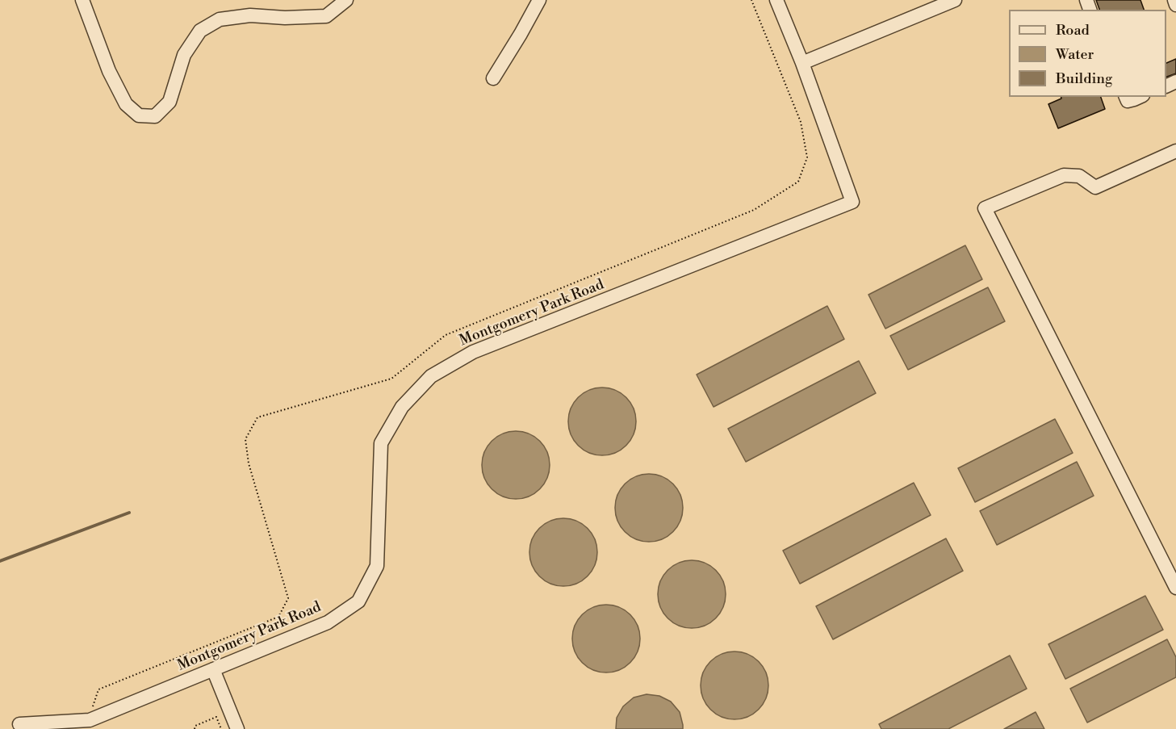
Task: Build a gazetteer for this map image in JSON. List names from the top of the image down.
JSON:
{
  "streets": {
    "street": ["Montgomery Park Road"]
  },
  "legend": ["Road", "Water", "Building"]
}
